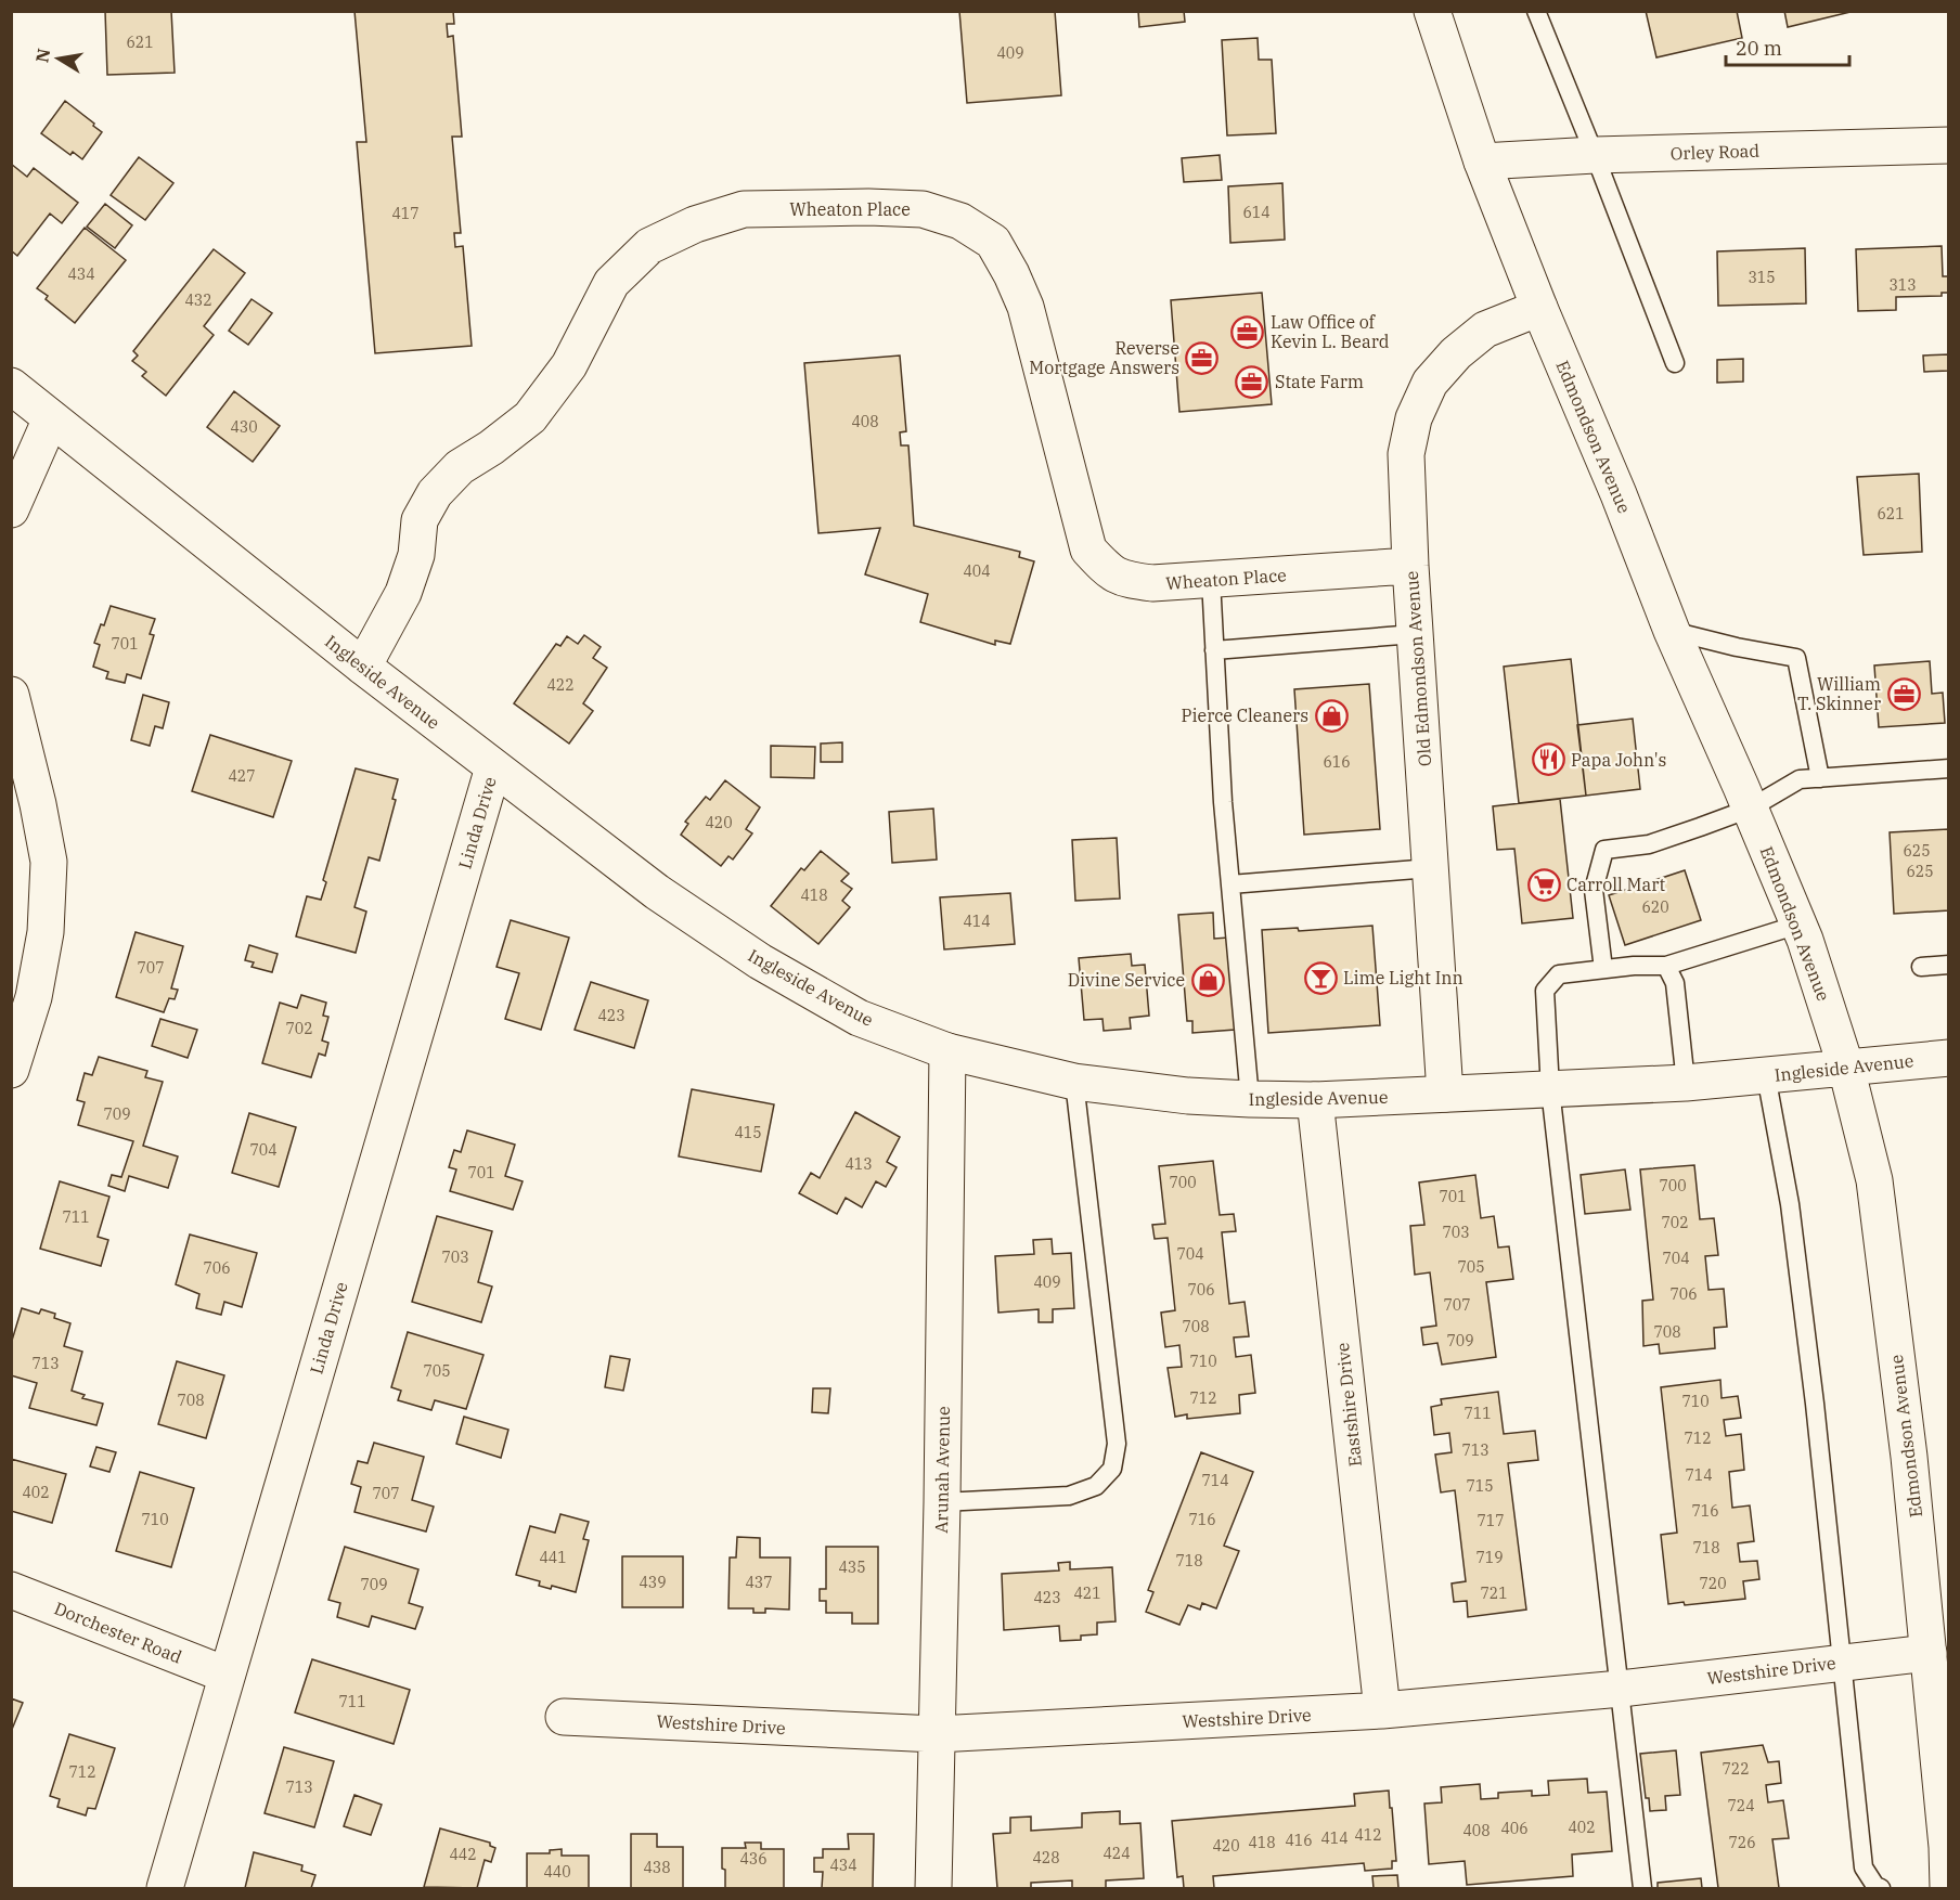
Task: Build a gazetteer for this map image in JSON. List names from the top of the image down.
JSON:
{
  "streets": {
    "street": [
      "Orley Road",
      "Wheaton Place",
      "Edmondson Avenue",
      "Old Edmondson Avenue",
      "Ingleside Avenue",
      "Linda Drive",
      "Eastshire Drive",
      "Arunah Avenue",
      "Dorchester Road",
      "Westshire Drive"
    ]
  },
  "crossings": [
    ["Orley Road", "Edmondson Avenue"],
    ["Wheaton Place", "Old Edmondson Avenue"],
    ["Wheaton Place", "Ingleside Avenue"],
    ["Edmondson Avenue", "Old Edmondson Avenue"],
    ["Edmondson Avenue", "Ingleside Avenue"],
    ["Edmondson Avenue", "Westshire Drive"],
    ["Old Edmondson Avenue", "Ingleside Avenue"],
    ["Ingleside Avenue", "Linda Drive"],
    ["Ingleside Avenue", "Eastshire Drive"],
    ["Ingleside Avenue", "Arunah Avenue"],
    ["Linda Drive", "Dorchester Road"],
    ["Eastshire Drive", "Westshire Drive"],
    ["Arunah Avenue", "Westshire Drive"]
  ],
  "places": {
    "office": [
      "Law Office of Kevin L. Beard",
      "Reverse Mortgage Answers",
      "State Farm",
      "William T. Skinner"
    ],
    "shop": ["Pierce Cleaners", "Divine Service"],
    "restaurant": ["Papa John's"],
    "supermarket": ["Carroll Mart"],
    "bar": ["Lime Light Inn"]
  },
  "house_numbers": [
    "621",
    "409",
    "614",
    "417",
    "434",
    "315",
    "313",
    "432",
    "408",
    "430",
    "621",
    "404",
    "701",
    "422",
    "616",
    "427",
    "420",
    "625",
    "625",
    "418",
    "620",
    "414",
    "707",
    "423",
    "702",
    "709",
    "415",
    "704",
    "413",
    "701",
    "700",
    "700",
    "701",
    "711",
    "702",
    "703",
    "704",
    "703",
    "704",
    "705",
    "706",
    "409",
    "706",
    "706",
    "707",
    "708",
    "708",
    "709",
    "710",
    "713",
    "705",
    "712",
    "708",
    "710",
    "711",
    "712",
    "713",
    "714",
    "714",
    "715",
    "402",
    "707",
    "716",
    "710",
    "716",
    "717",
    "718",
    "441",
    "719",
    "718",
    "435",
    "439",
    "437",
    "720",
    "709",
    "421",
    "721",
    "423",
    "711",
    "722",
    "712",
    "713",
    "724",
    "402",
    "406",
    "408",
    "412",
    "414",
    "416",
    "418",
    "726",
    "420",
    "424",
    "442",
    "428",
    "436",
    "434",
    "438",
    "440"
  ],
  "scale_bar": "20 m",
  "north": "left"
}
